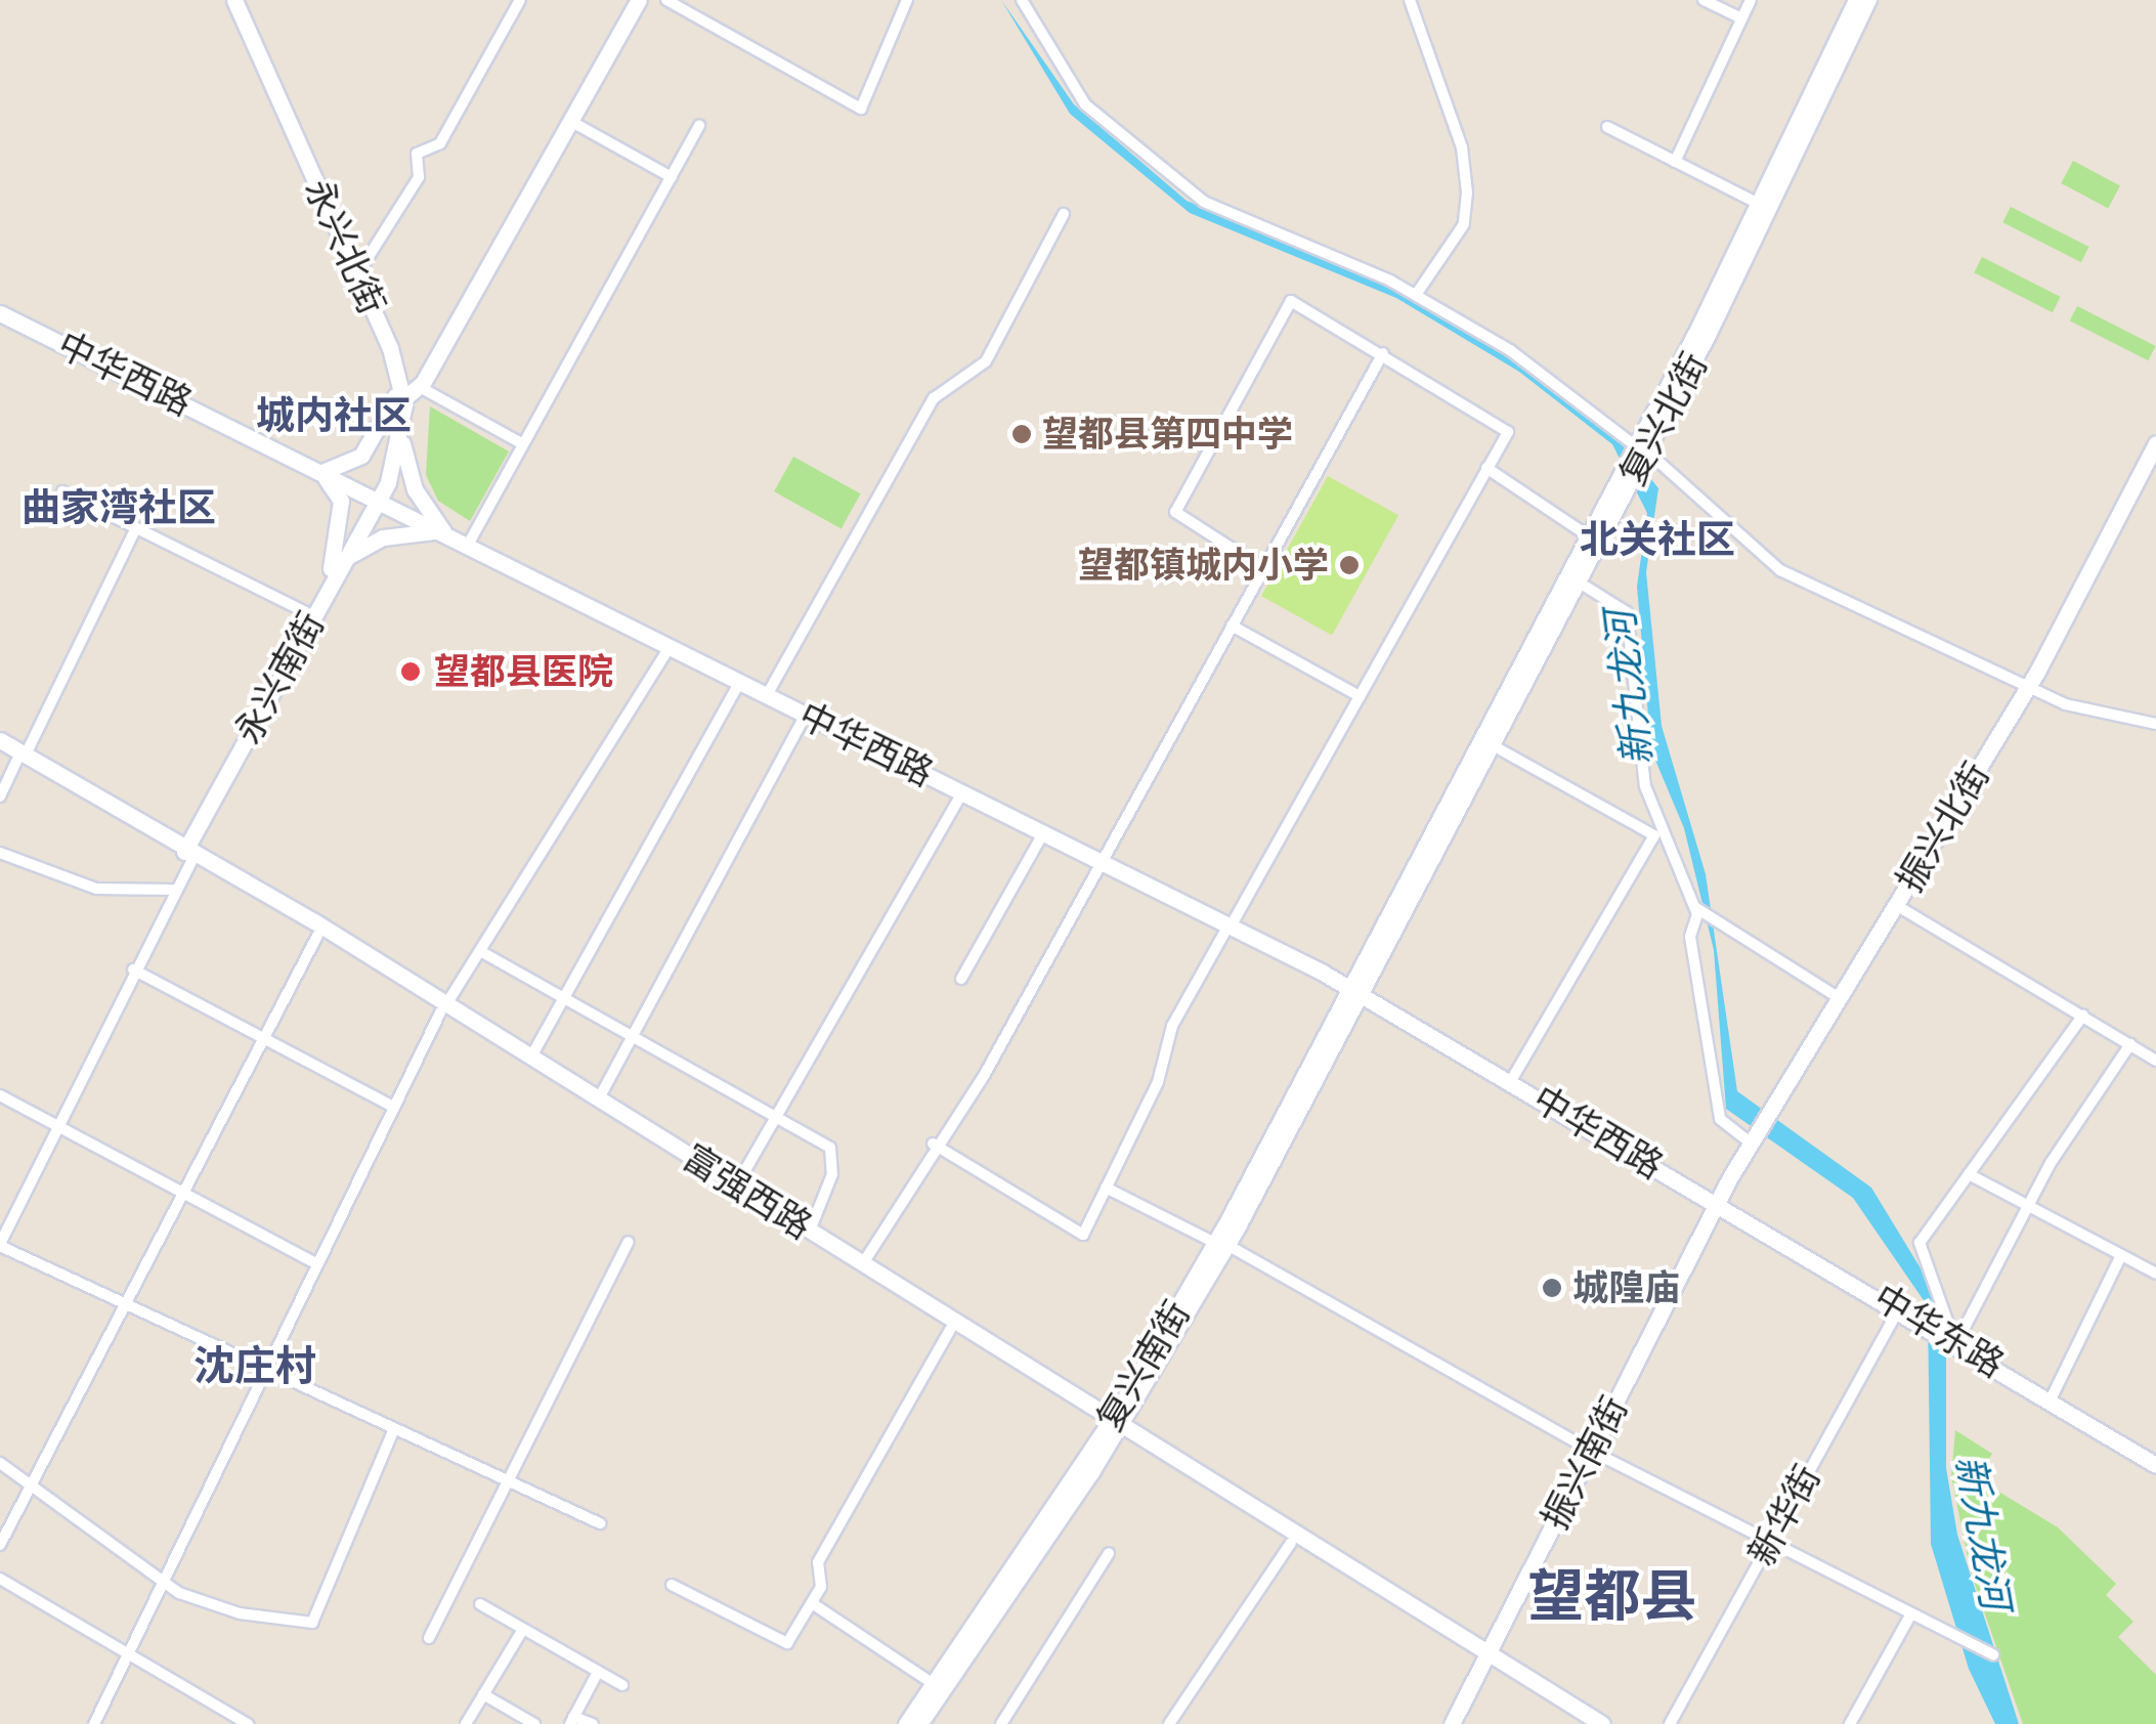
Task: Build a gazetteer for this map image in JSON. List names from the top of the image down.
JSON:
{
  "streets": {
    "main road": [
      "永兴北街",
      "中华西路",
      "复兴北街",
      "永兴南街",
      "振兴北街",
      "富强西路",
      "中华东路",
      "复兴南街",
      "振兴南街"
    ],
    "street": ["新华街"]
  },
  "crossings": [
    ["永兴北街", "中华西路"],
    ["永兴北街", "永兴南街"],
    ["中华西路", "复兴北街"],
    ["中华西路", "永兴南街"],
    ["中华西路", "振兴北街"],
    ["中华西路", "中华东路"],
    ["中华西路", "复兴南街"],
    ["中华西路", "振兴南街"],
    ["复兴北街", "复兴南街"],
    ["永兴南街", "富强西路"],
    ["振兴北街", "中华东路"],
    ["振兴北街", "振兴南街"],
    ["富强西路", "复兴南街"],
    ["富强西路", "振兴南街"],
    ["中华东路", "振兴南街"],
    ["中华东路", "新华街"]
  ],
  "districts": [
    "城内社区",
    "曲家湾社区",
    "北关社区",
    "沈庄村",
    "望都县"
  ],
  "water": ["新九龙河"],
  "places": [
    "望都县第四中学",
    "望都镇城内小学",
    "望都县医院",
    "城隍庙"
  ]
}
